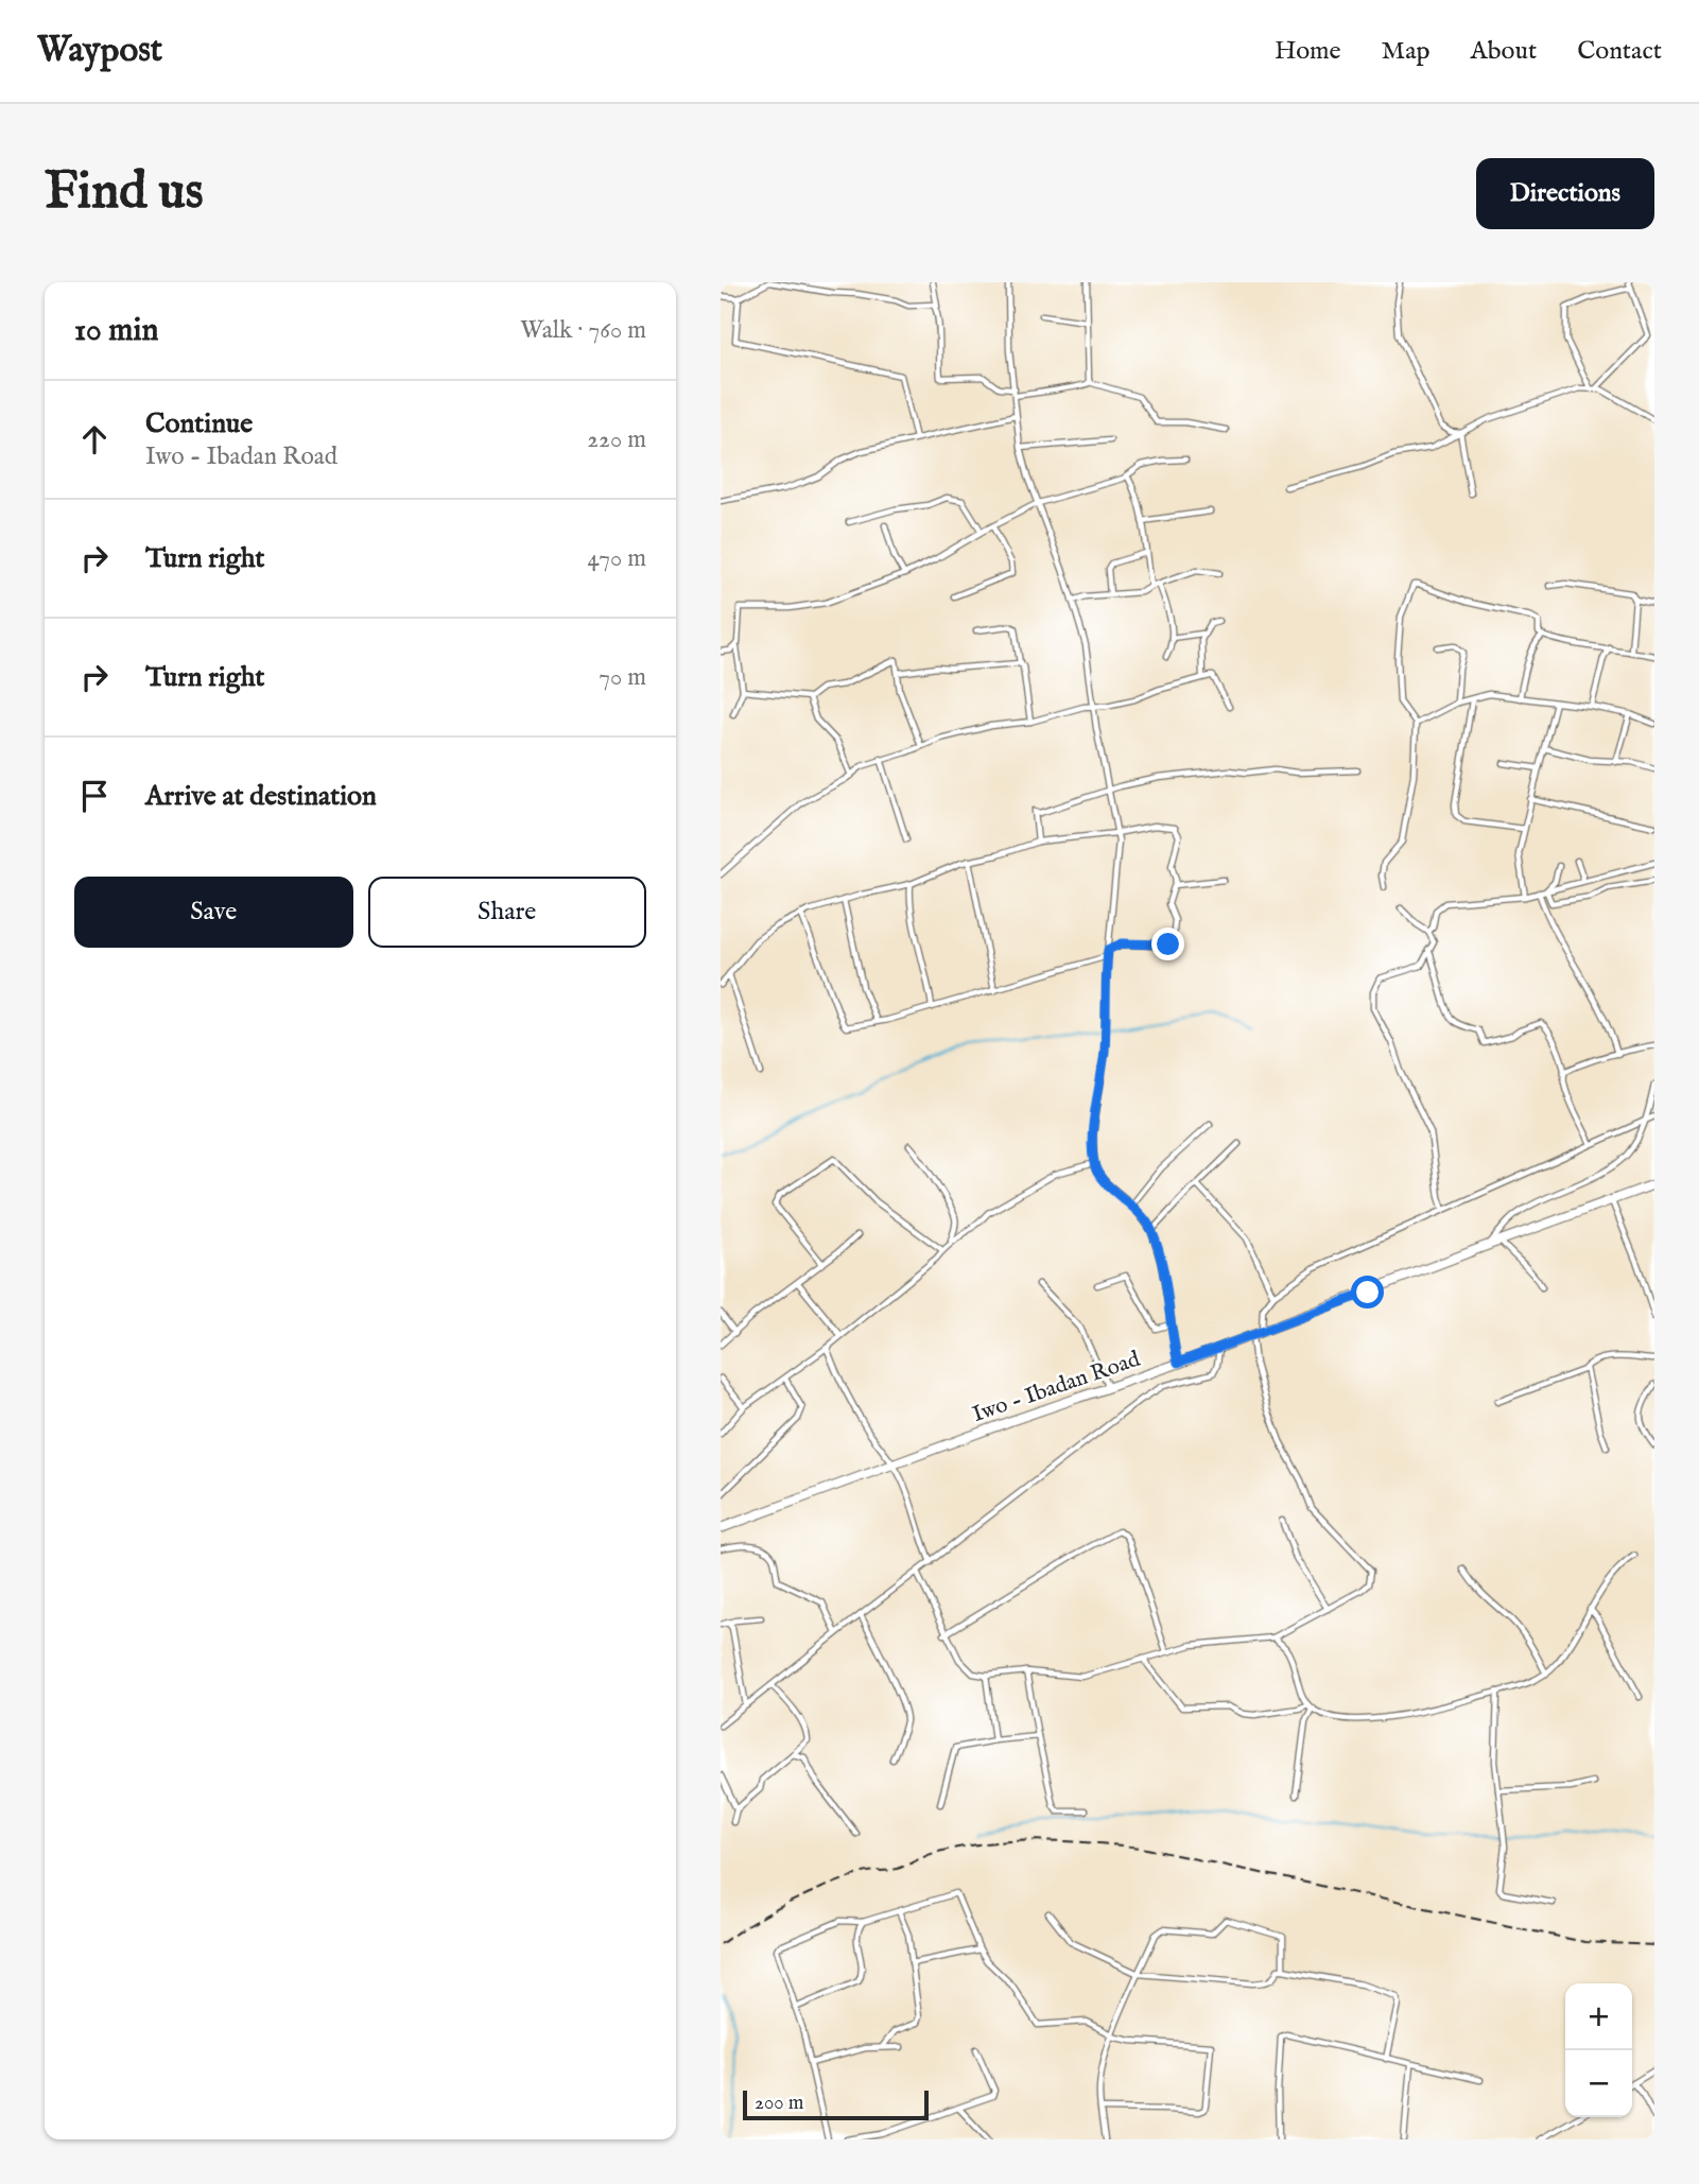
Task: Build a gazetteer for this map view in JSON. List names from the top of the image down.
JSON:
{
  "streets": {
    "main road": ["Iwo - Ibadan Road"]
  },
  "scale_bar": "200 m",
  "page": {
    "header": "Waypost",
    "nav": [
      "Home",
      "Map",
      "About",
      "Contact"
    ],
    "buttons": [
      "Directions",
      ["Save", "Share"]
    ],
    "title": "Find us",
    "heading": ["10 min", "Walk · 760 m"],
    "list": [
      ["Continue", "Iwo - Ibadan Road", "220 m"],
      ["Turn right", "470 m"],
      ["Turn right", "70 m"],
      "Arrive at destination"
    ],
    "map_buttons": ["+", "−"],
    "scale": "200 m"
  }
}
